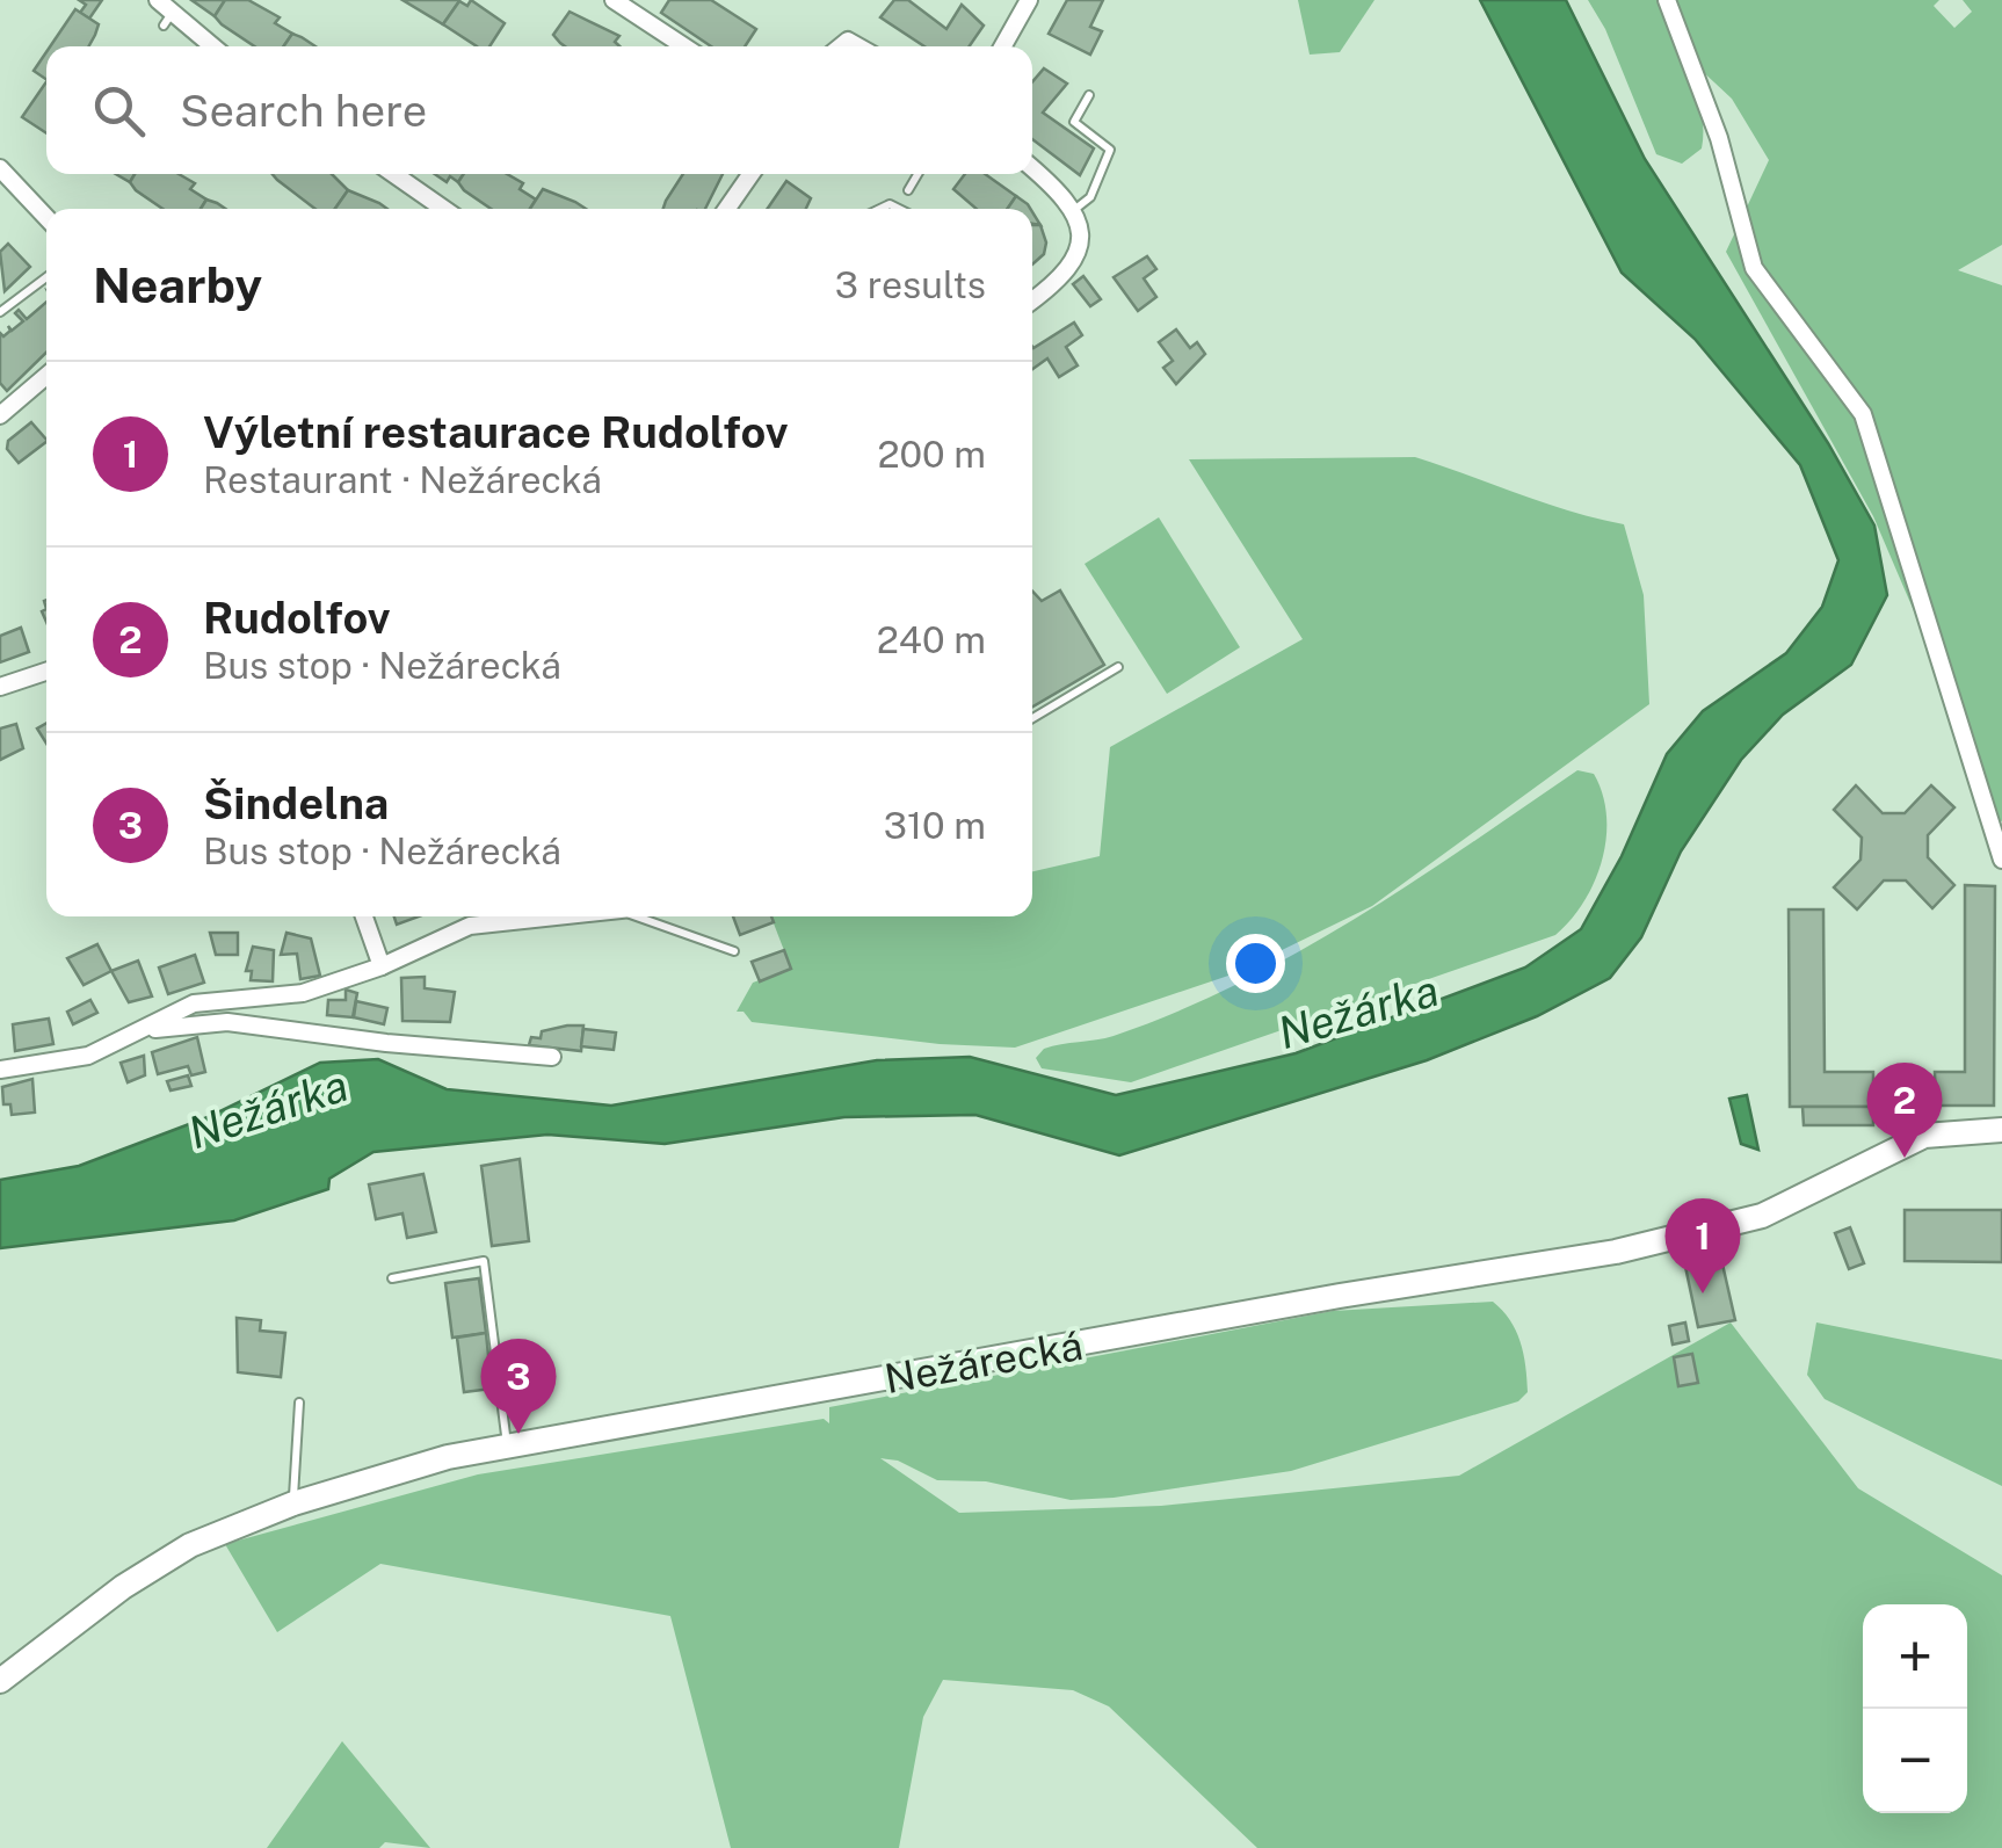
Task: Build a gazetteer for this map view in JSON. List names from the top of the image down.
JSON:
{
  "streets": {
    "street": ["Nežárecká"]
  },
  "water": ["Nežárka"],
  "page": {
    "search": "Search here",
    "heading": ["Nearby", "3 results"],
    "list": [
      {
        "mark": "1",
        "name": "Výletní restaurace Rudolfov",
        "note": "Restaurant · Nežárecká",
        "value": "200 m"
      },
      {
        "mark": "2",
        "name": "Rudolfov",
        "note": "Bus stop · Nežárecká",
        "value": "240 m"
      },
      {
        "mark": "3",
        "name": "Šindelna",
        "note": "Bus stop · Nežárecká",
        "value": "310 m"
      }
    ],
    "pins": ["2", "1", "3"],
    "map_buttons": ["+", "−"]
  }
}
